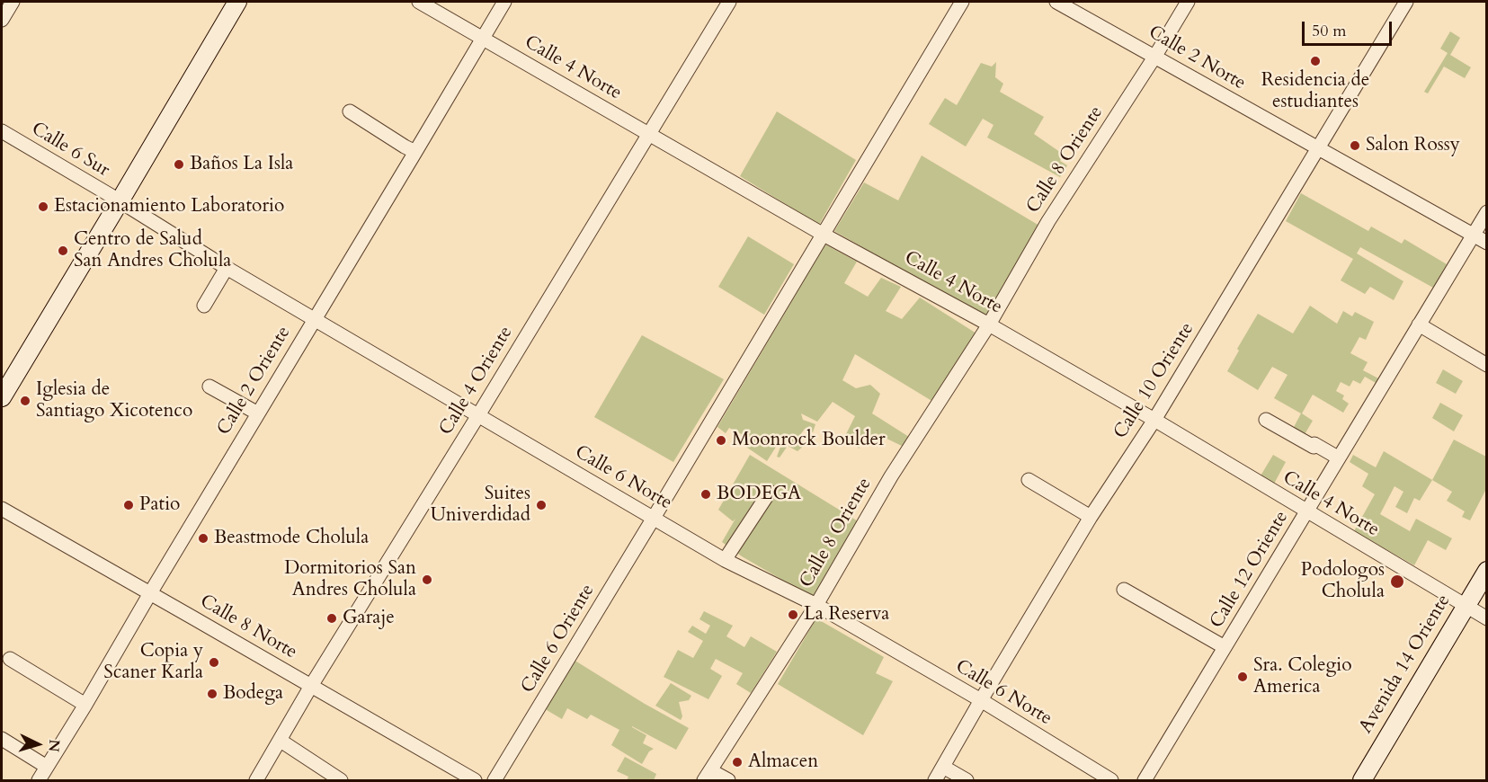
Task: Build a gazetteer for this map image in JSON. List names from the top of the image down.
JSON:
{
  "streets": {
    "main road": ["Avenida 14 Oriente"],
    "street": [
      "Calle 2 Norte",
      "Calle 4 Norte",
      "Calle 6 Sur",
      "Calle 8 Oriente",
      "Calle 2 Oriente",
      "Calle 4 Oriente",
      "Calle 10 Oriente",
      "Calle 6 Norte",
      "Calle 12 Oriente",
      "Calle 8 Norte",
      "Calle 6 Oriente"
    ]
  },
  "crossings": [
    ["Calle 2 Norte", "Calle 8 Oriente"],
    ["Calle 2 Norte", "Calle 10 Oriente"],
    ["Calle 2 Norte", "Calle 12 Oriente"],
    ["Calle 4 Norte", "Calle 8 Oriente"],
    ["Calle 4 Norte", "Calle 2 Oriente"],
    ["Calle 4 Norte", "Calle 4 Oriente"],
    ["Calle 4 Norte", "Calle 10 Oriente"],
    ["Calle 4 Norte", "Calle 12 Oriente"],
    ["Calle 4 Norte", "Calle 6 Oriente"],
    ["Calle 4 Norte", "Avenida 14 Oriente"],
    ["Calle 6 Sur", "Calle 6 Norte"],
    ["Calle 8 Oriente", "Calle 6 Norte"],
    ["Calle 2 Oriente", "Calle 6 Norte"],
    ["Calle 2 Oriente", "Calle 8 Norte"],
    ["Calle 4 Oriente", "Calle 6 Norte"],
    ["Calle 4 Oriente", "Calle 8 Norte"],
    ["Calle 10 Oriente", "Calle 6 Norte"],
    ["Calle 6 Norte", "Calle 6 Oriente"]
  ],
  "places": [
    "Residencia de estudiantes",
    "Salon Rossy",
    "Baños La Isla",
    "Estacionamiento Laboratorio",
    "Centro de Salud San Andres Cholula",
    "Iglesia de Santiago Xicotenco",
    "Moonrock Boulder",
    "BODEGA",
    "Patio",
    "Suites Univerdidad",
    "Beastmode Cholula",
    "Dormitorios San Andres Cholula",
    "Podologos Cholula",
    "La Reserva",
    "Garaje",
    "Copia y Scaner Karla",
    "Sra. Colegio America",
    "Bodega",
    "Almacen"
  ],
  "scale_bar": "50 m",
  "north": "right"
}
